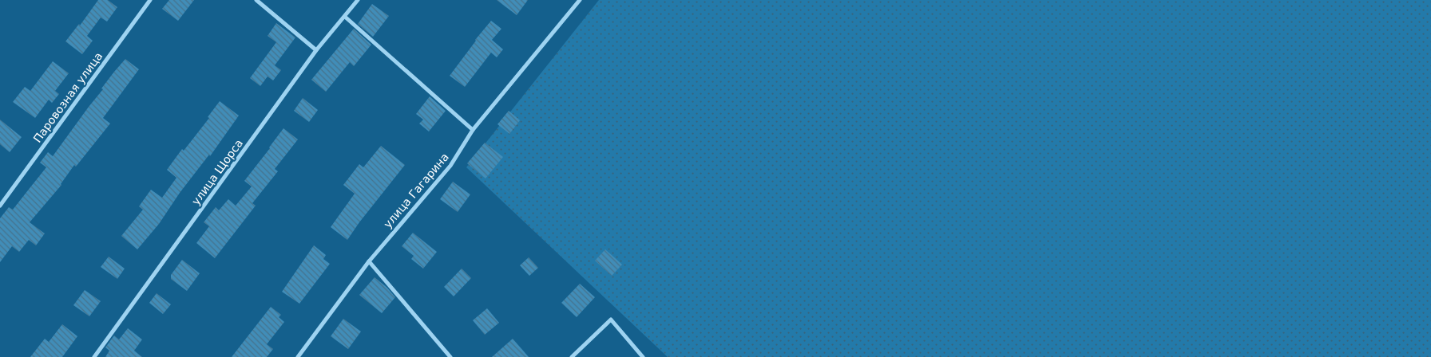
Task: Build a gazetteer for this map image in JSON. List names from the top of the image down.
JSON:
{
  "streets": {
    "street": ["Паровозная улица", "улица Щорса", "улица Гагарина"]
  }
}
